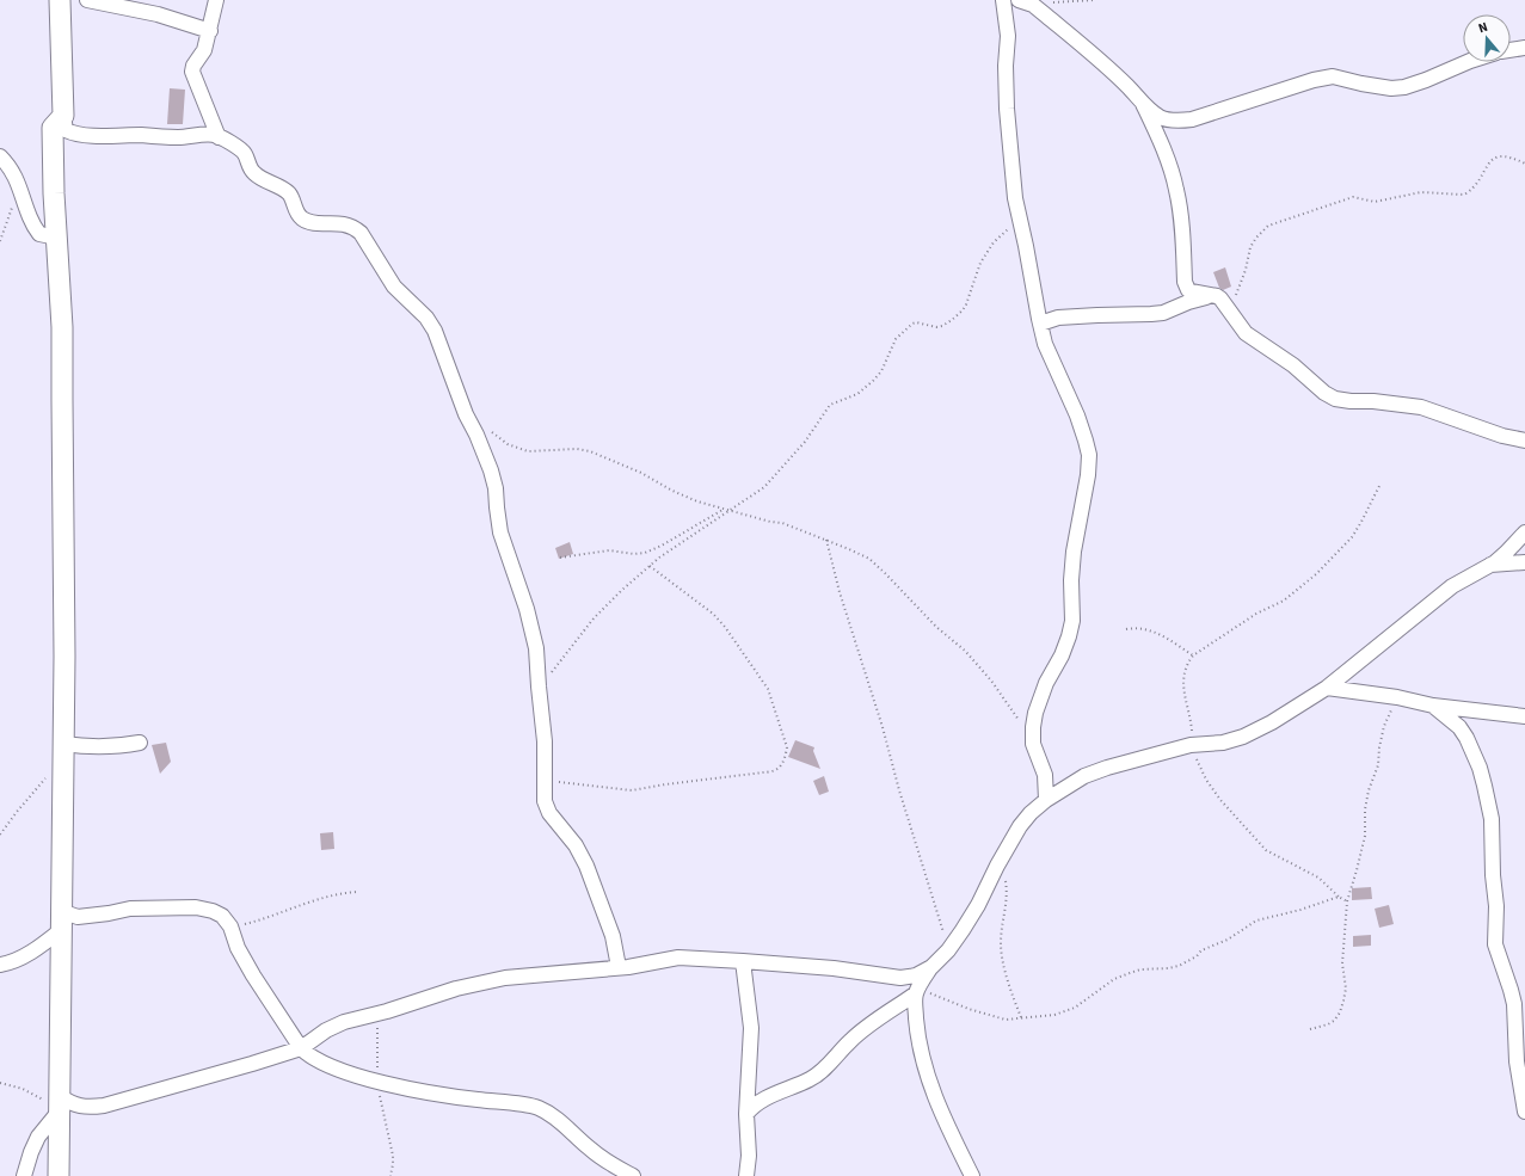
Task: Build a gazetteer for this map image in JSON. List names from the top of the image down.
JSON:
{
  "north": "top"
}
